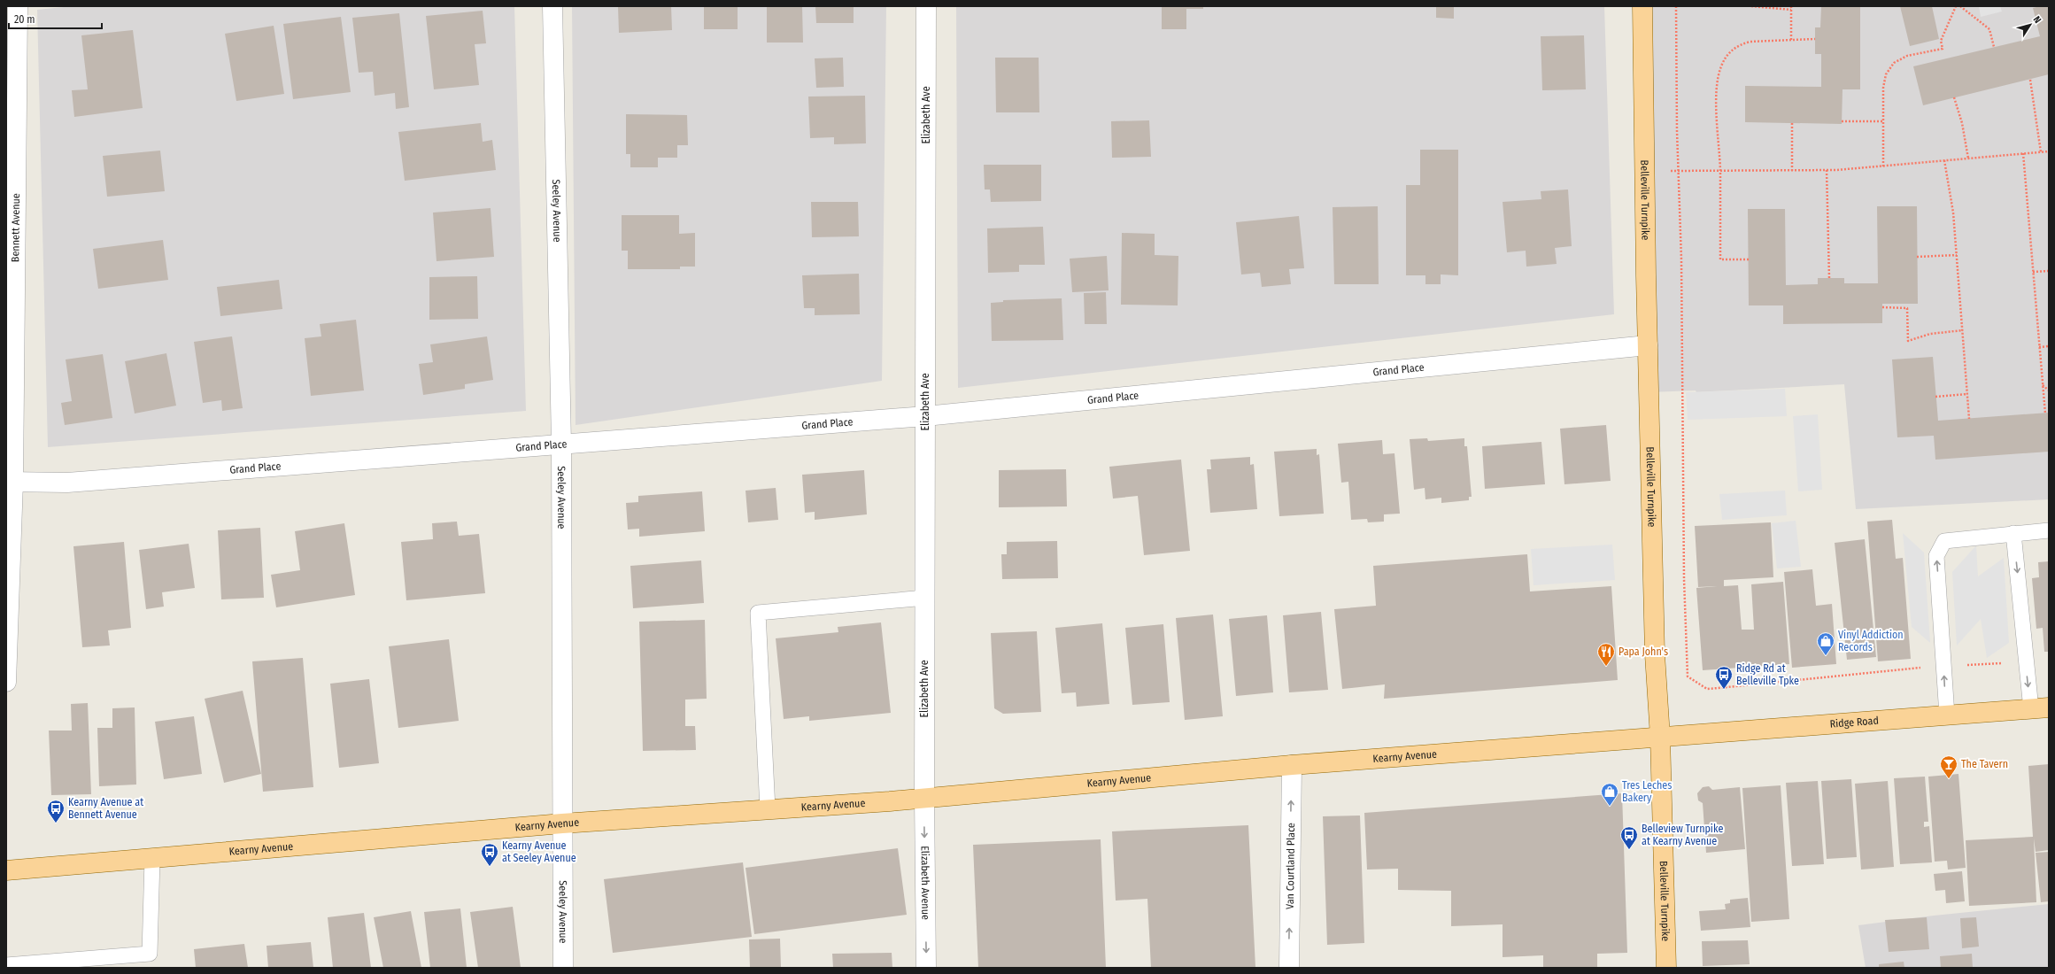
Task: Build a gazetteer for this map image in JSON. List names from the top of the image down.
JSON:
{
  "streets": {
    "main road": ["Belleville Turnpike", "Ridge Road", "Kearny Avenue"],
    "street": [
      "Elizabeth Ave",
      "Seeley Avenue",
      "Bennett Avenue",
      "Grand Place",
      "Van Courtland Place",
      "Elizabeth Avenue"
    ]
  },
  "crossings": [
    ["Elizabeth Ave", "Grand Place"],
    ["Elizabeth Ave", "Kearny Avenue"],
    ["Elizabeth Ave", "Elizabeth Avenue"],
    ["Belleville Turnpike", "Grand Place"],
    ["Belleville Turnpike", "Ridge Road"],
    ["Belleville Turnpike", "Kearny Avenue"],
    ["Seeley Avenue", "Grand Place"],
    ["Seeley Avenue", "Kearny Avenue"],
    ["Bennett Avenue", "Grand Place"],
    ["Ridge Road", "Kearny Avenue"],
    ["Kearny Avenue", "Van Courtland Place"],
    ["Kearny Avenue", "Elizabeth Avenue"]
  ],
  "one_way": ["Van Courtland Place", "Elizabeth Avenue"],
  "places": {
    "shop": ["Vinyl Addiction Records", "Tres Leches Bakery"],
    "restaurant": ["Papa John's"],
    "bus stop": [
      "Ridge Rd at Belleville Tpke",
      "Kearny Avenue at Bennett Avenue",
      "Belleview Turnpike at Kearny Avenue",
      "Kearny Avenue at Seeley Avenue"
    ],
    "bar": ["The Tavern"]
  },
  "scale_bar": "20 m",
  "north": "top right"
}
